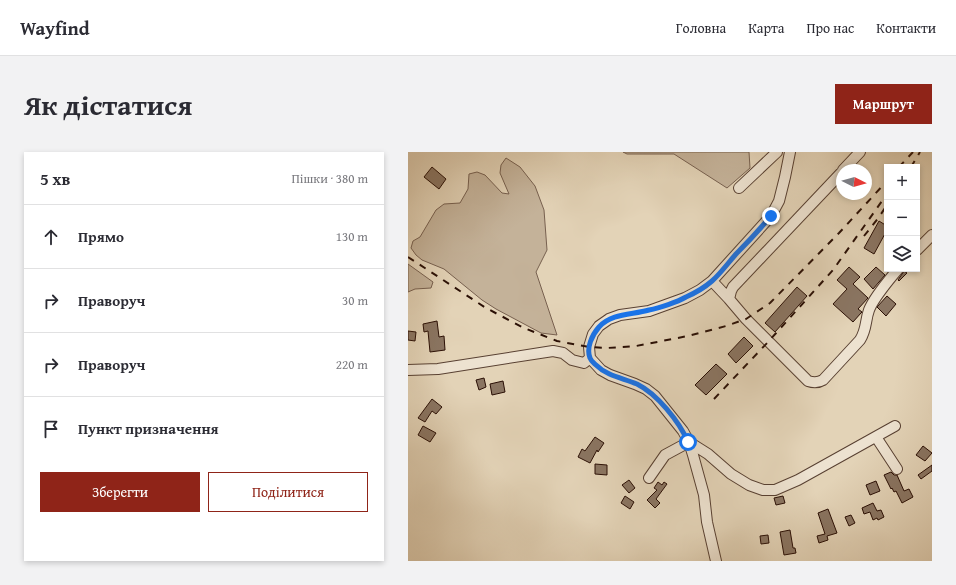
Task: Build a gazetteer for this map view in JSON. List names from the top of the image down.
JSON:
{
  "north": "right",
  "page": {
    "header": "Wayfind",
    "nav": [
      "Головна",
      "Карта",
      "Про нас",
      "Контакти"
    ],
    "title": "Як дістатися",
    "buttons": [
      "Маршрут",
      ["Зберегти", "Поділитися"]
    ],
    "heading": ["5 хв", "Пішки · 380 m"],
    "map_buttons": ["+", "−"],
    "list": [
      ["Прямо", "130 m"],
      ["Праворуч", "30 m"],
      ["Праворуч", "220 m"],
      "Пункт призначення"
    ]
  }
}
